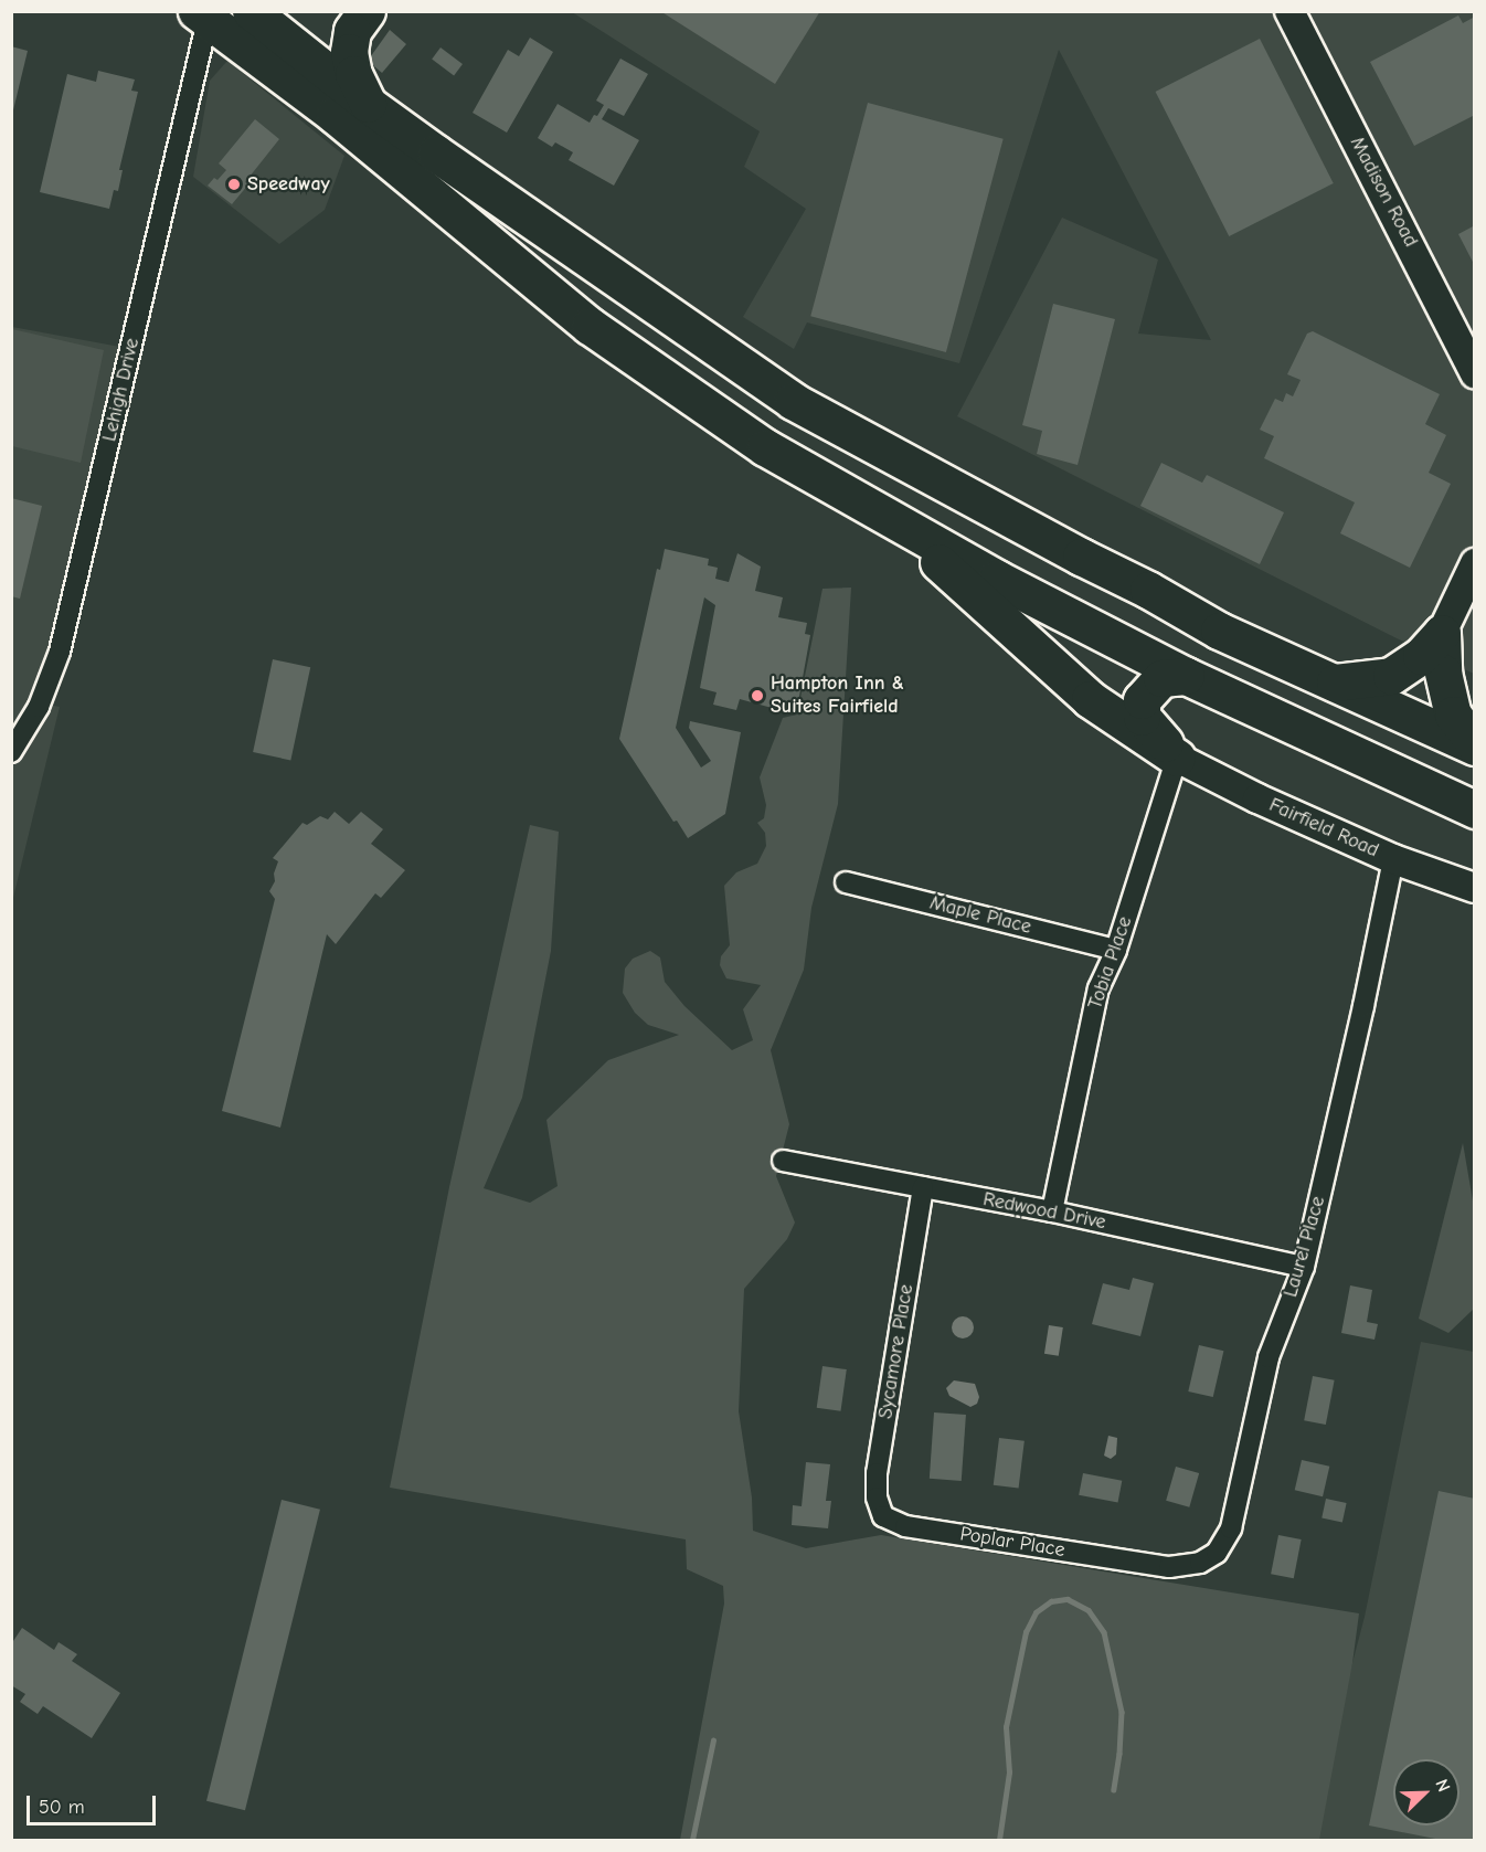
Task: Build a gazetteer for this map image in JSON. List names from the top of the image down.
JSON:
{
  "streets": {
    "street": [
      "Madison Road",
      "Lehigh Drive",
      "Fairfield Road",
      "Maple Place",
      "Tobia Place",
      "Redwood Drive",
      "Laurel Place",
      "Sycamore Place",
      "Poplar Place"
    ]
  },
  "crossings": [
    ["Fairfield Road", "Tobia Place"],
    ["Fairfield Road", "Laurel Place"],
    ["Maple Place", "Tobia Place"],
    ["Tobia Place", "Redwood Drive"],
    ["Redwood Drive", "Laurel Place"],
    ["Redwood Drive", "Sycamore Place"],
    ["Laurel Place", "Poplar Place"],
    ["Sycamore Place", "Poplar Place"]
  ],
  "places": ["Speedway", "Hampton Inn & Suites Fairfield"],
  "scale_bar": "50 m",
  "north": "top right"
}
